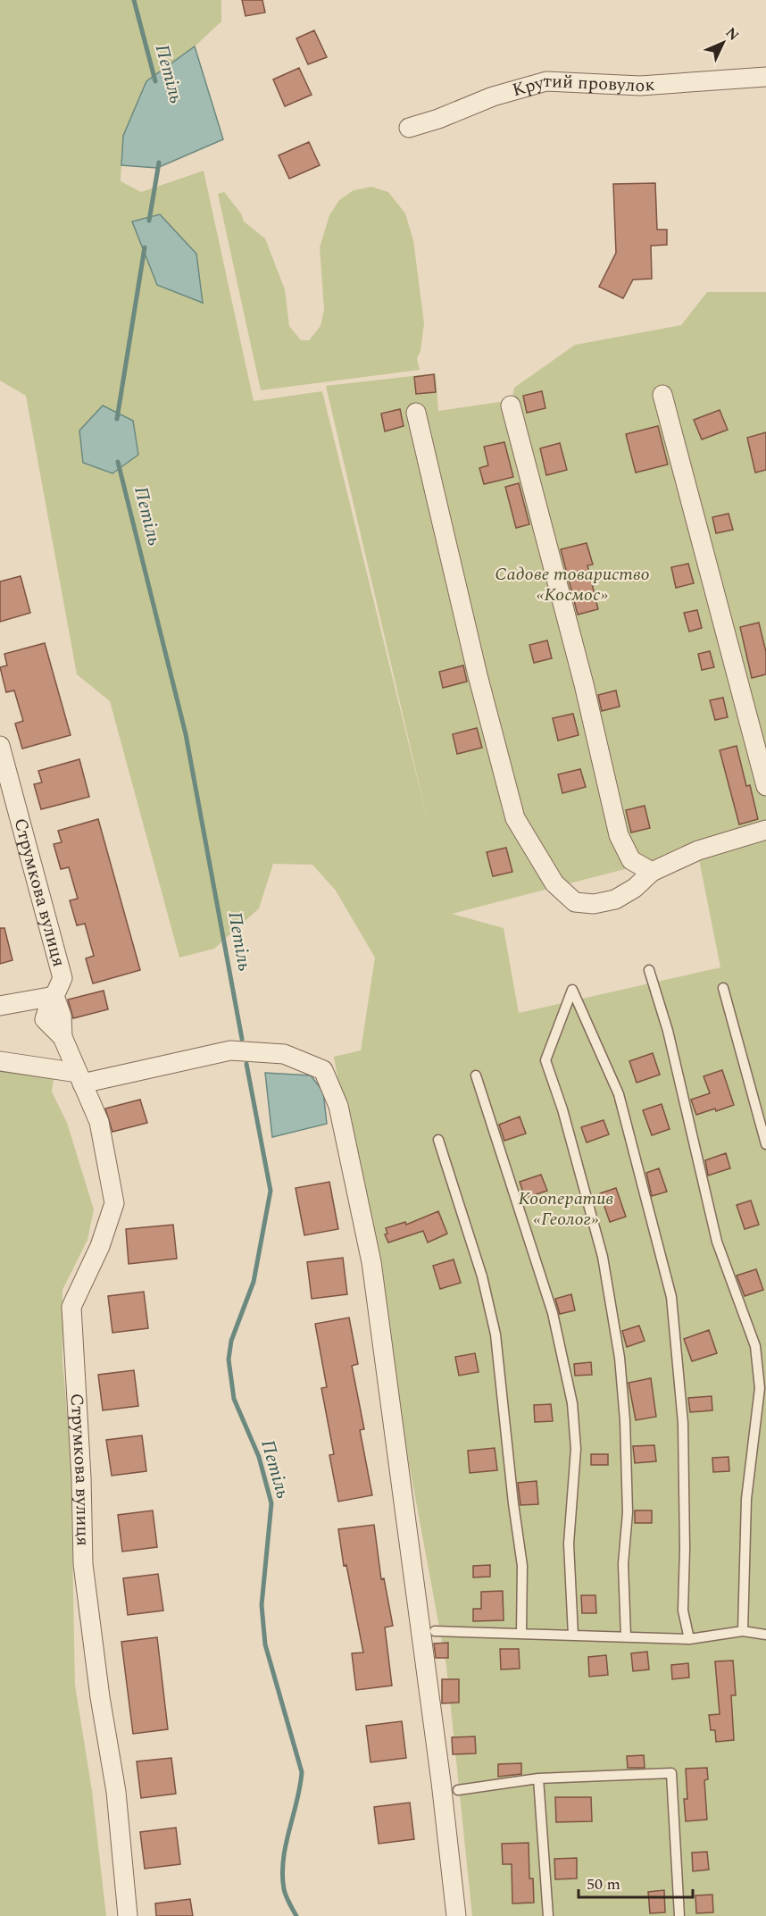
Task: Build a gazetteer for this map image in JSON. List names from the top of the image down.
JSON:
{
  "streets": {
    "street": ["Крутий провулок", "Струмкова вулиця"]
  },
  "water": ["Петіль"],
  "parks": ["Садове товариство «Космос»", "Кооператив «Геолог»"],
  "scale_bar": "50 m",
  "north": "top right"
}
